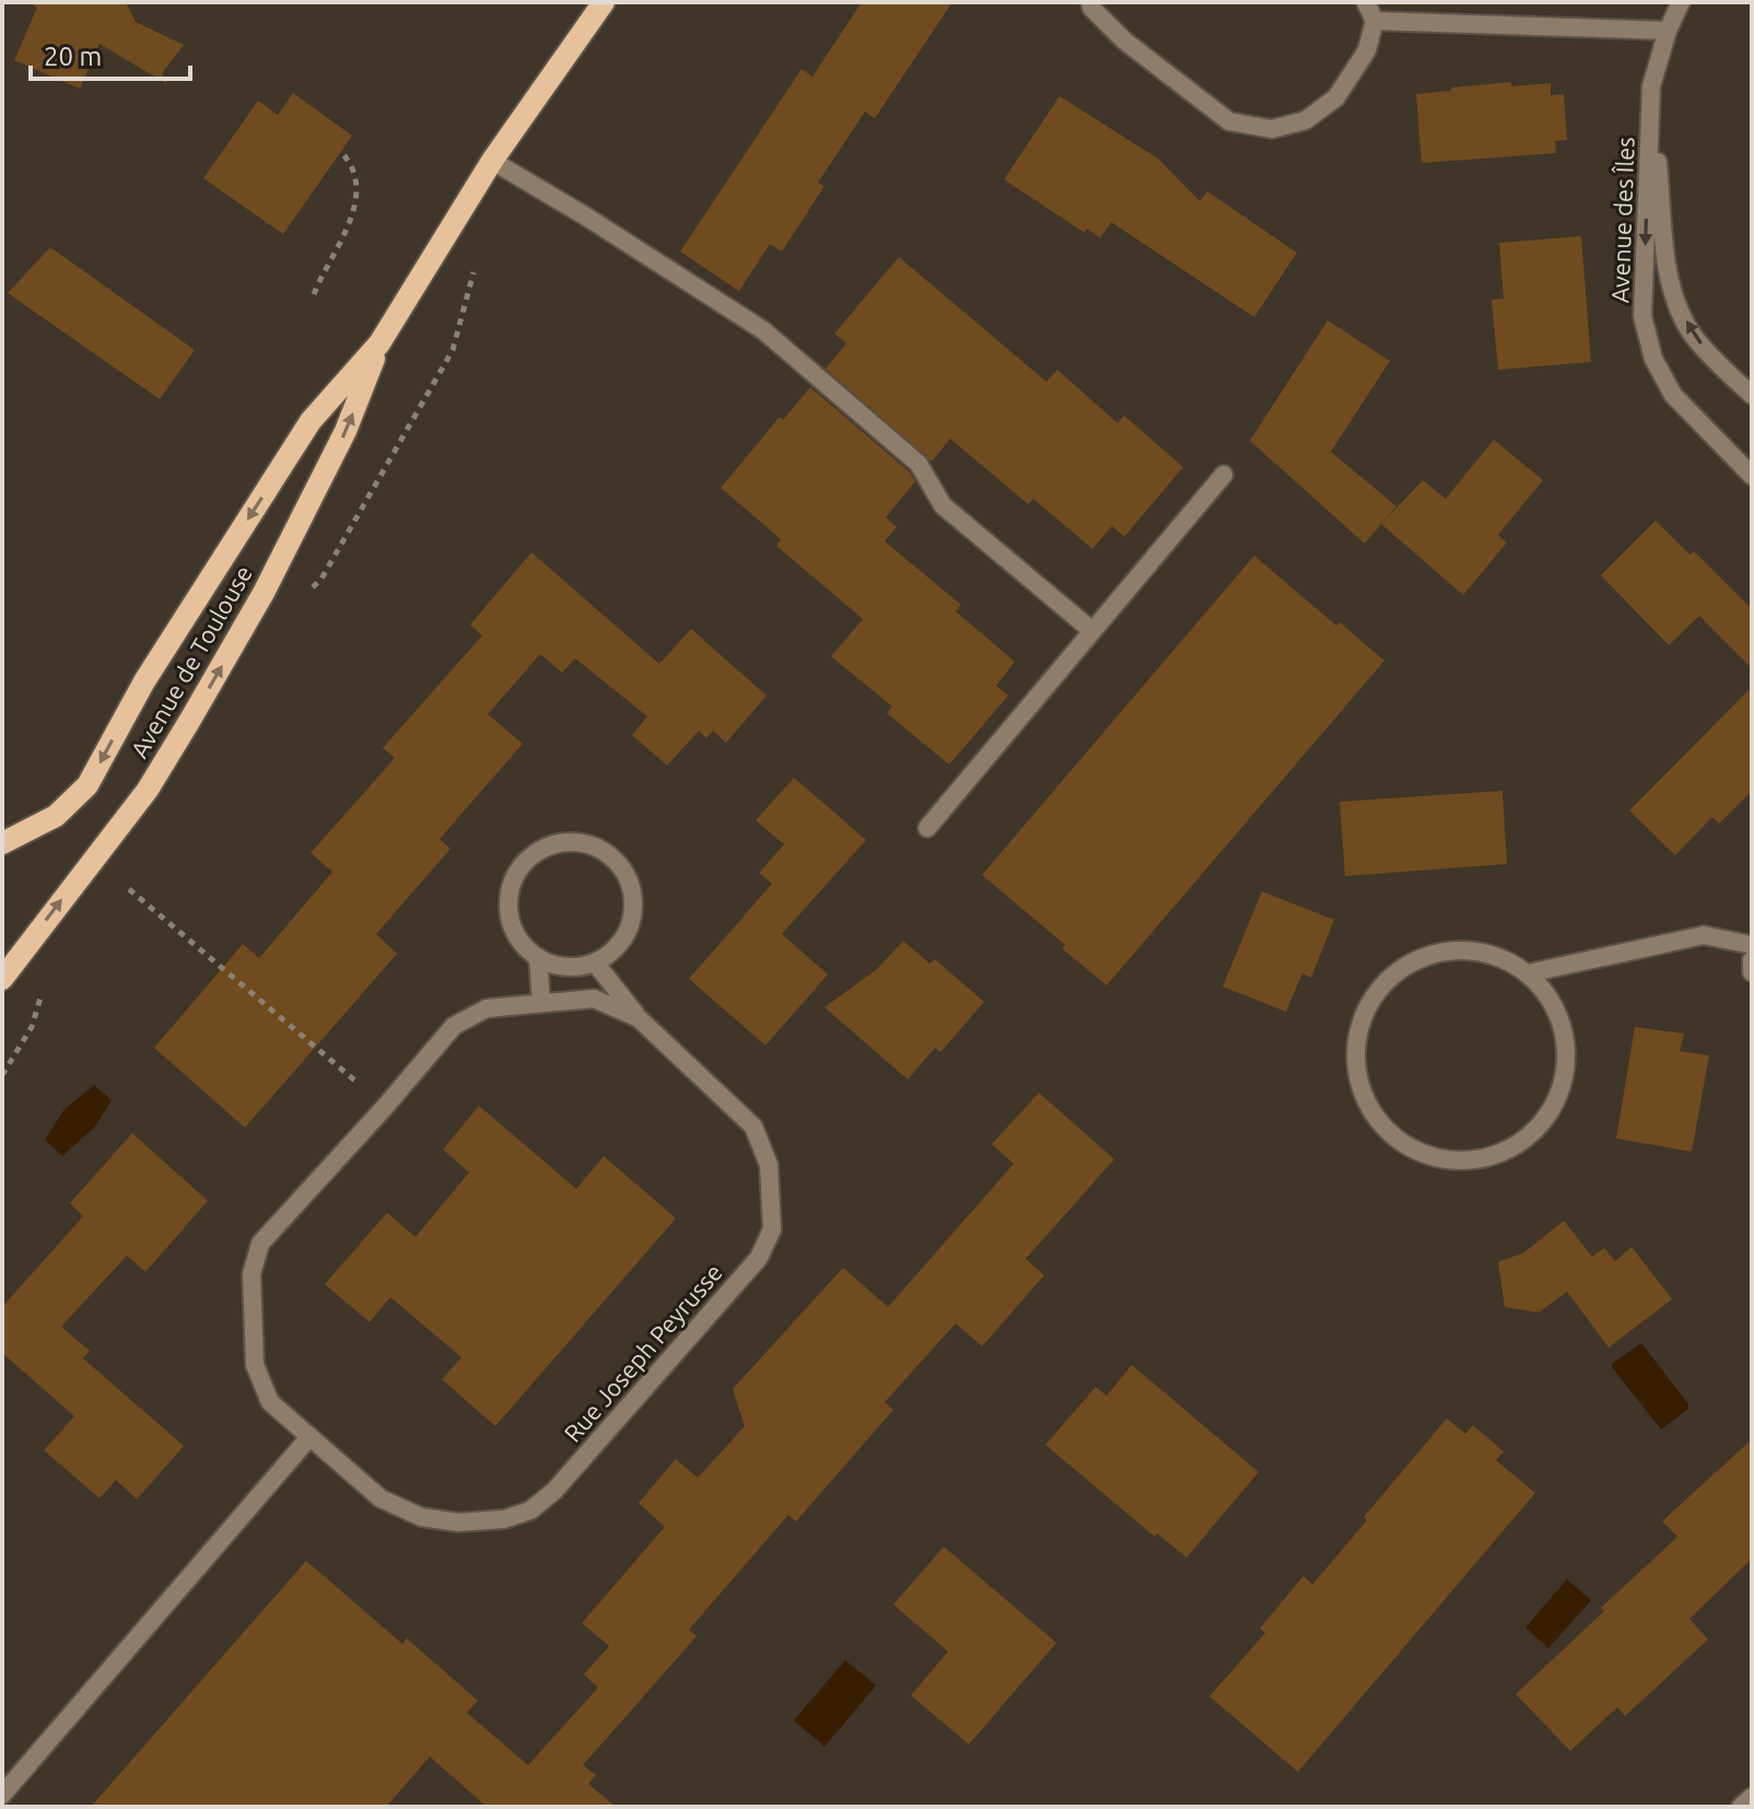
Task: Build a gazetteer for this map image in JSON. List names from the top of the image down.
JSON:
{
  "streets": {
    "main road": ["Avenue de Toulouse"],
    "street": ["Avenue des Îles", "Rue Joseph Peyrusse"]
  },
  "scale_bar": "20 m"
}
